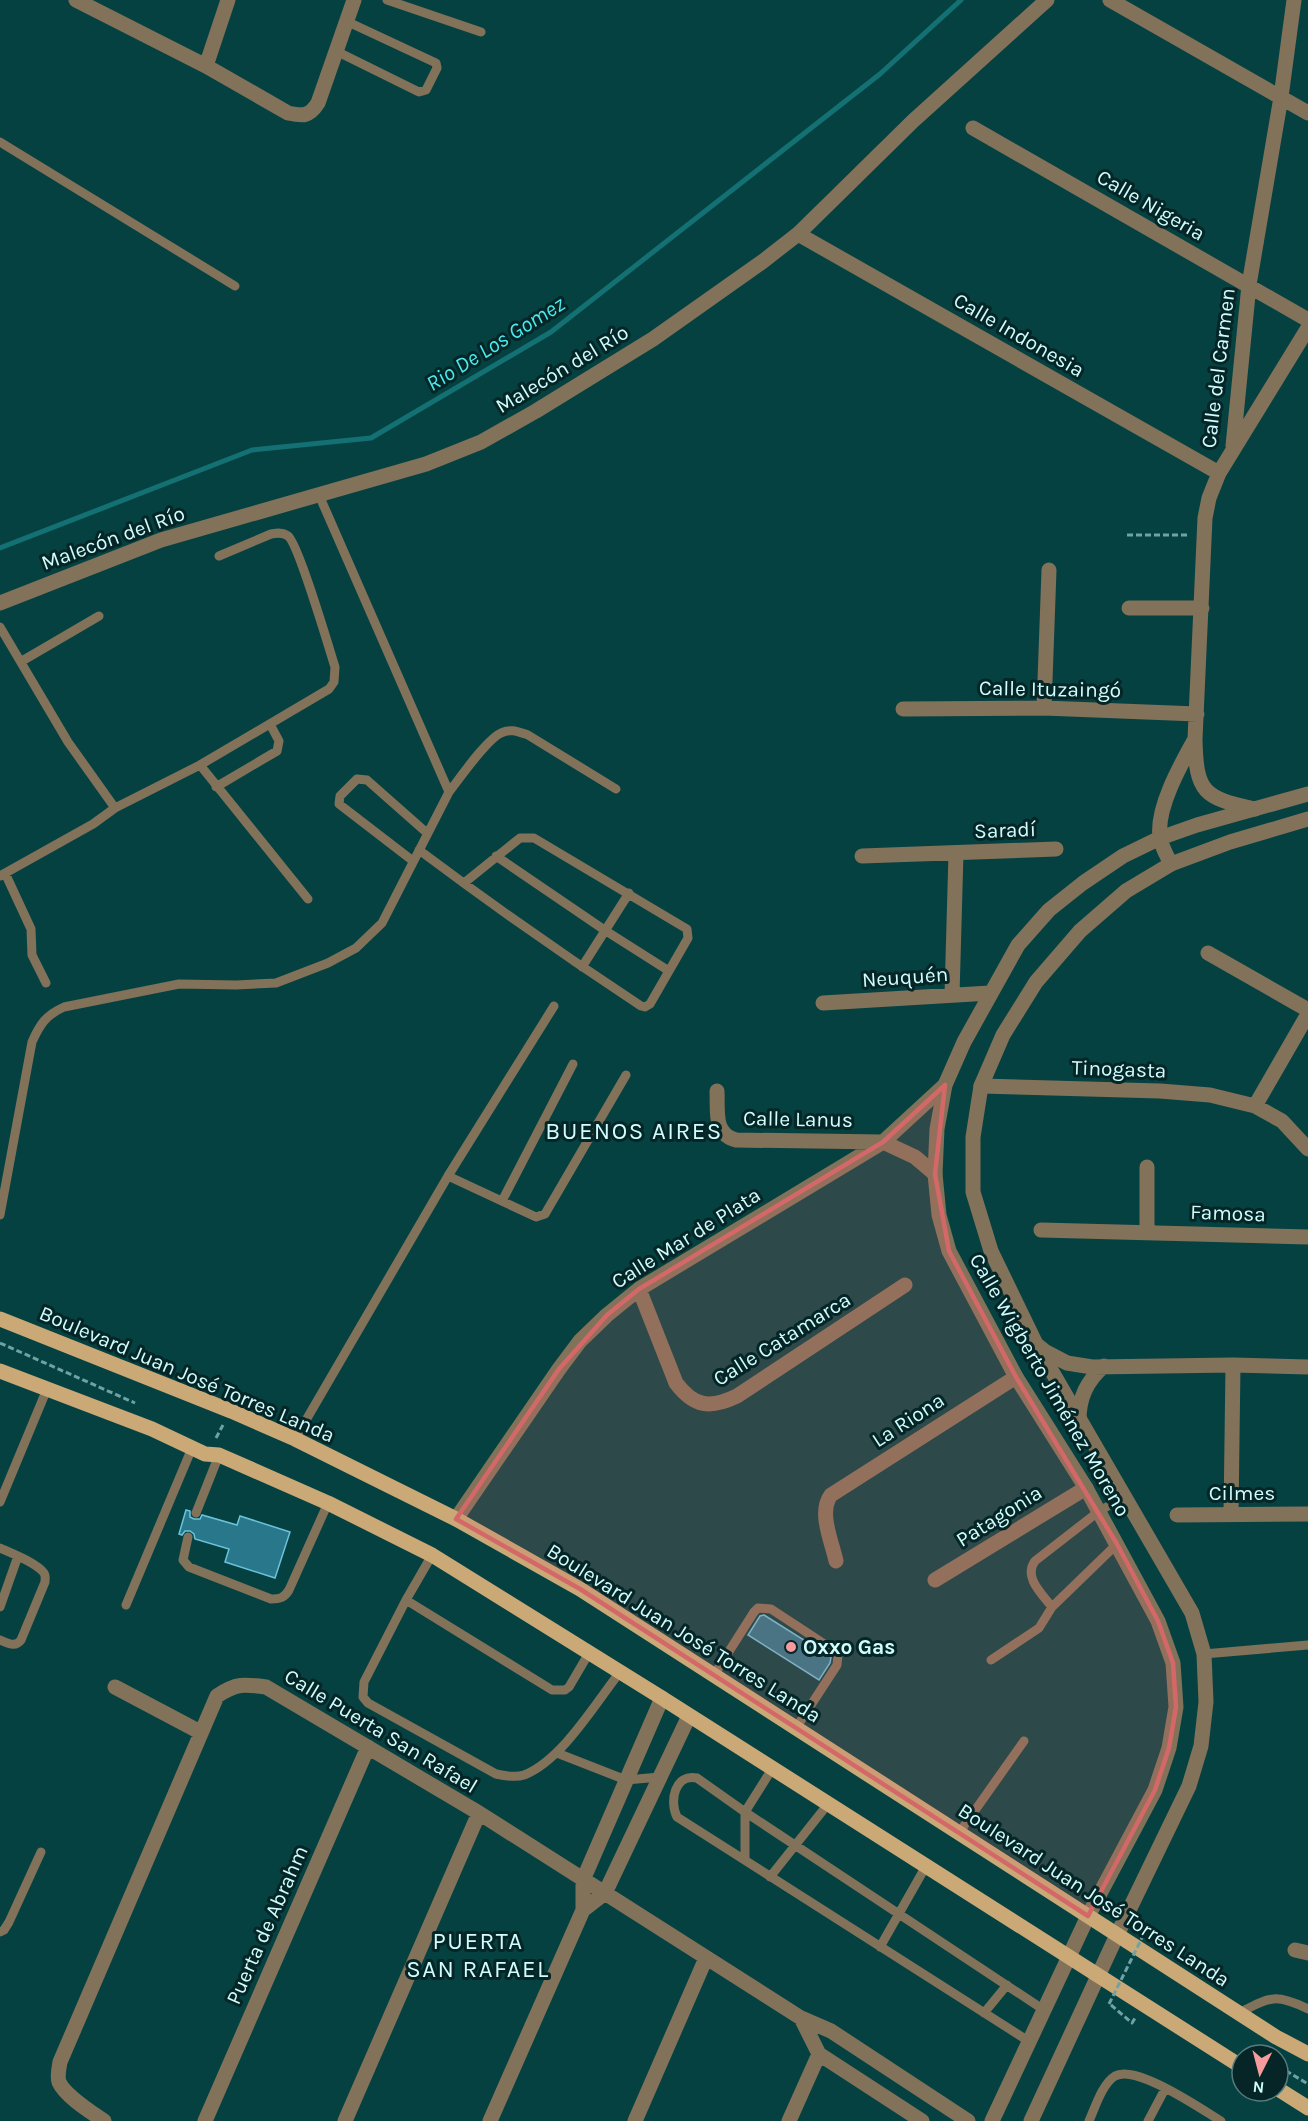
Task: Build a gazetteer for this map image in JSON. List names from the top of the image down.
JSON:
{
  "streets": {
    "main road": ["Boulevard Juan José Torres Landa"],
    "street": [
      "Calle Nigeria",
      "Calle Indonesia",
      "Calle del Carmen",
      "Malecón del Río",
      "Calle Ituzaingó",
      "Saradí",
      "Neuquén",
      "Tinogasta",
      "Calle Lanus",
      "Famosa",
      "Calle Mar de Plata",
      "Calle Catamarca",
      "Calle Wigberto Jiménez Moreno",
      "La Riona",
      "Cilmes",
      "Patagonia",
      "Calle Puerta San Rafael",
      "Puerta de Abrahm"
    ]
  },
  "crossings": [
    ["Calle Nigeria", "Calle del Carmen"],
    ["Calle Indonesia", "Calle del Carmen"],
    ["Calle Indonesia", "Malecón del Río"],
    ["Calle del Carmen", "Calle Ituzaingó"],
    ["Calle del Carmen", "Calle Wigberto Jiménez Moreno"],
    ["Neuquén", "Calle Wigberto Jiménez Moreno"],
    ["Tinogasta", "Calle Wigberto Jiménez Moreno"],
    ["Calle Lanus", "Calle Mar de Plata"],
    ["Calle Mar de Plata", "Calle Catamarca"],
    ["Calle Mar de Plata", "Boulevard Juan José Torres Landa"],
    ["Calle Mar de Plata", "Calle Wigberto Jiménez Moreno"],
    ["Boulevard Juan José Torres Landa", "Calle Wigberto Jiménez Moreno"],
    ["Calle Wigberto Jiménez Moreno", "La Riona"],
    ["Calle Wigberto Jiménez Moreno", "Patagonia"],
    ["Calle Puerta San Rafael", "Puerta de Abrahm"]
  ],
  "districts": ["BUENOS AIRES", "PUERTA SAN RAFAEL"],
  "water": ["Rio De Los Gomez"],
  "places": ["Oxxo Gas"],
  "north": "bottom"
}
